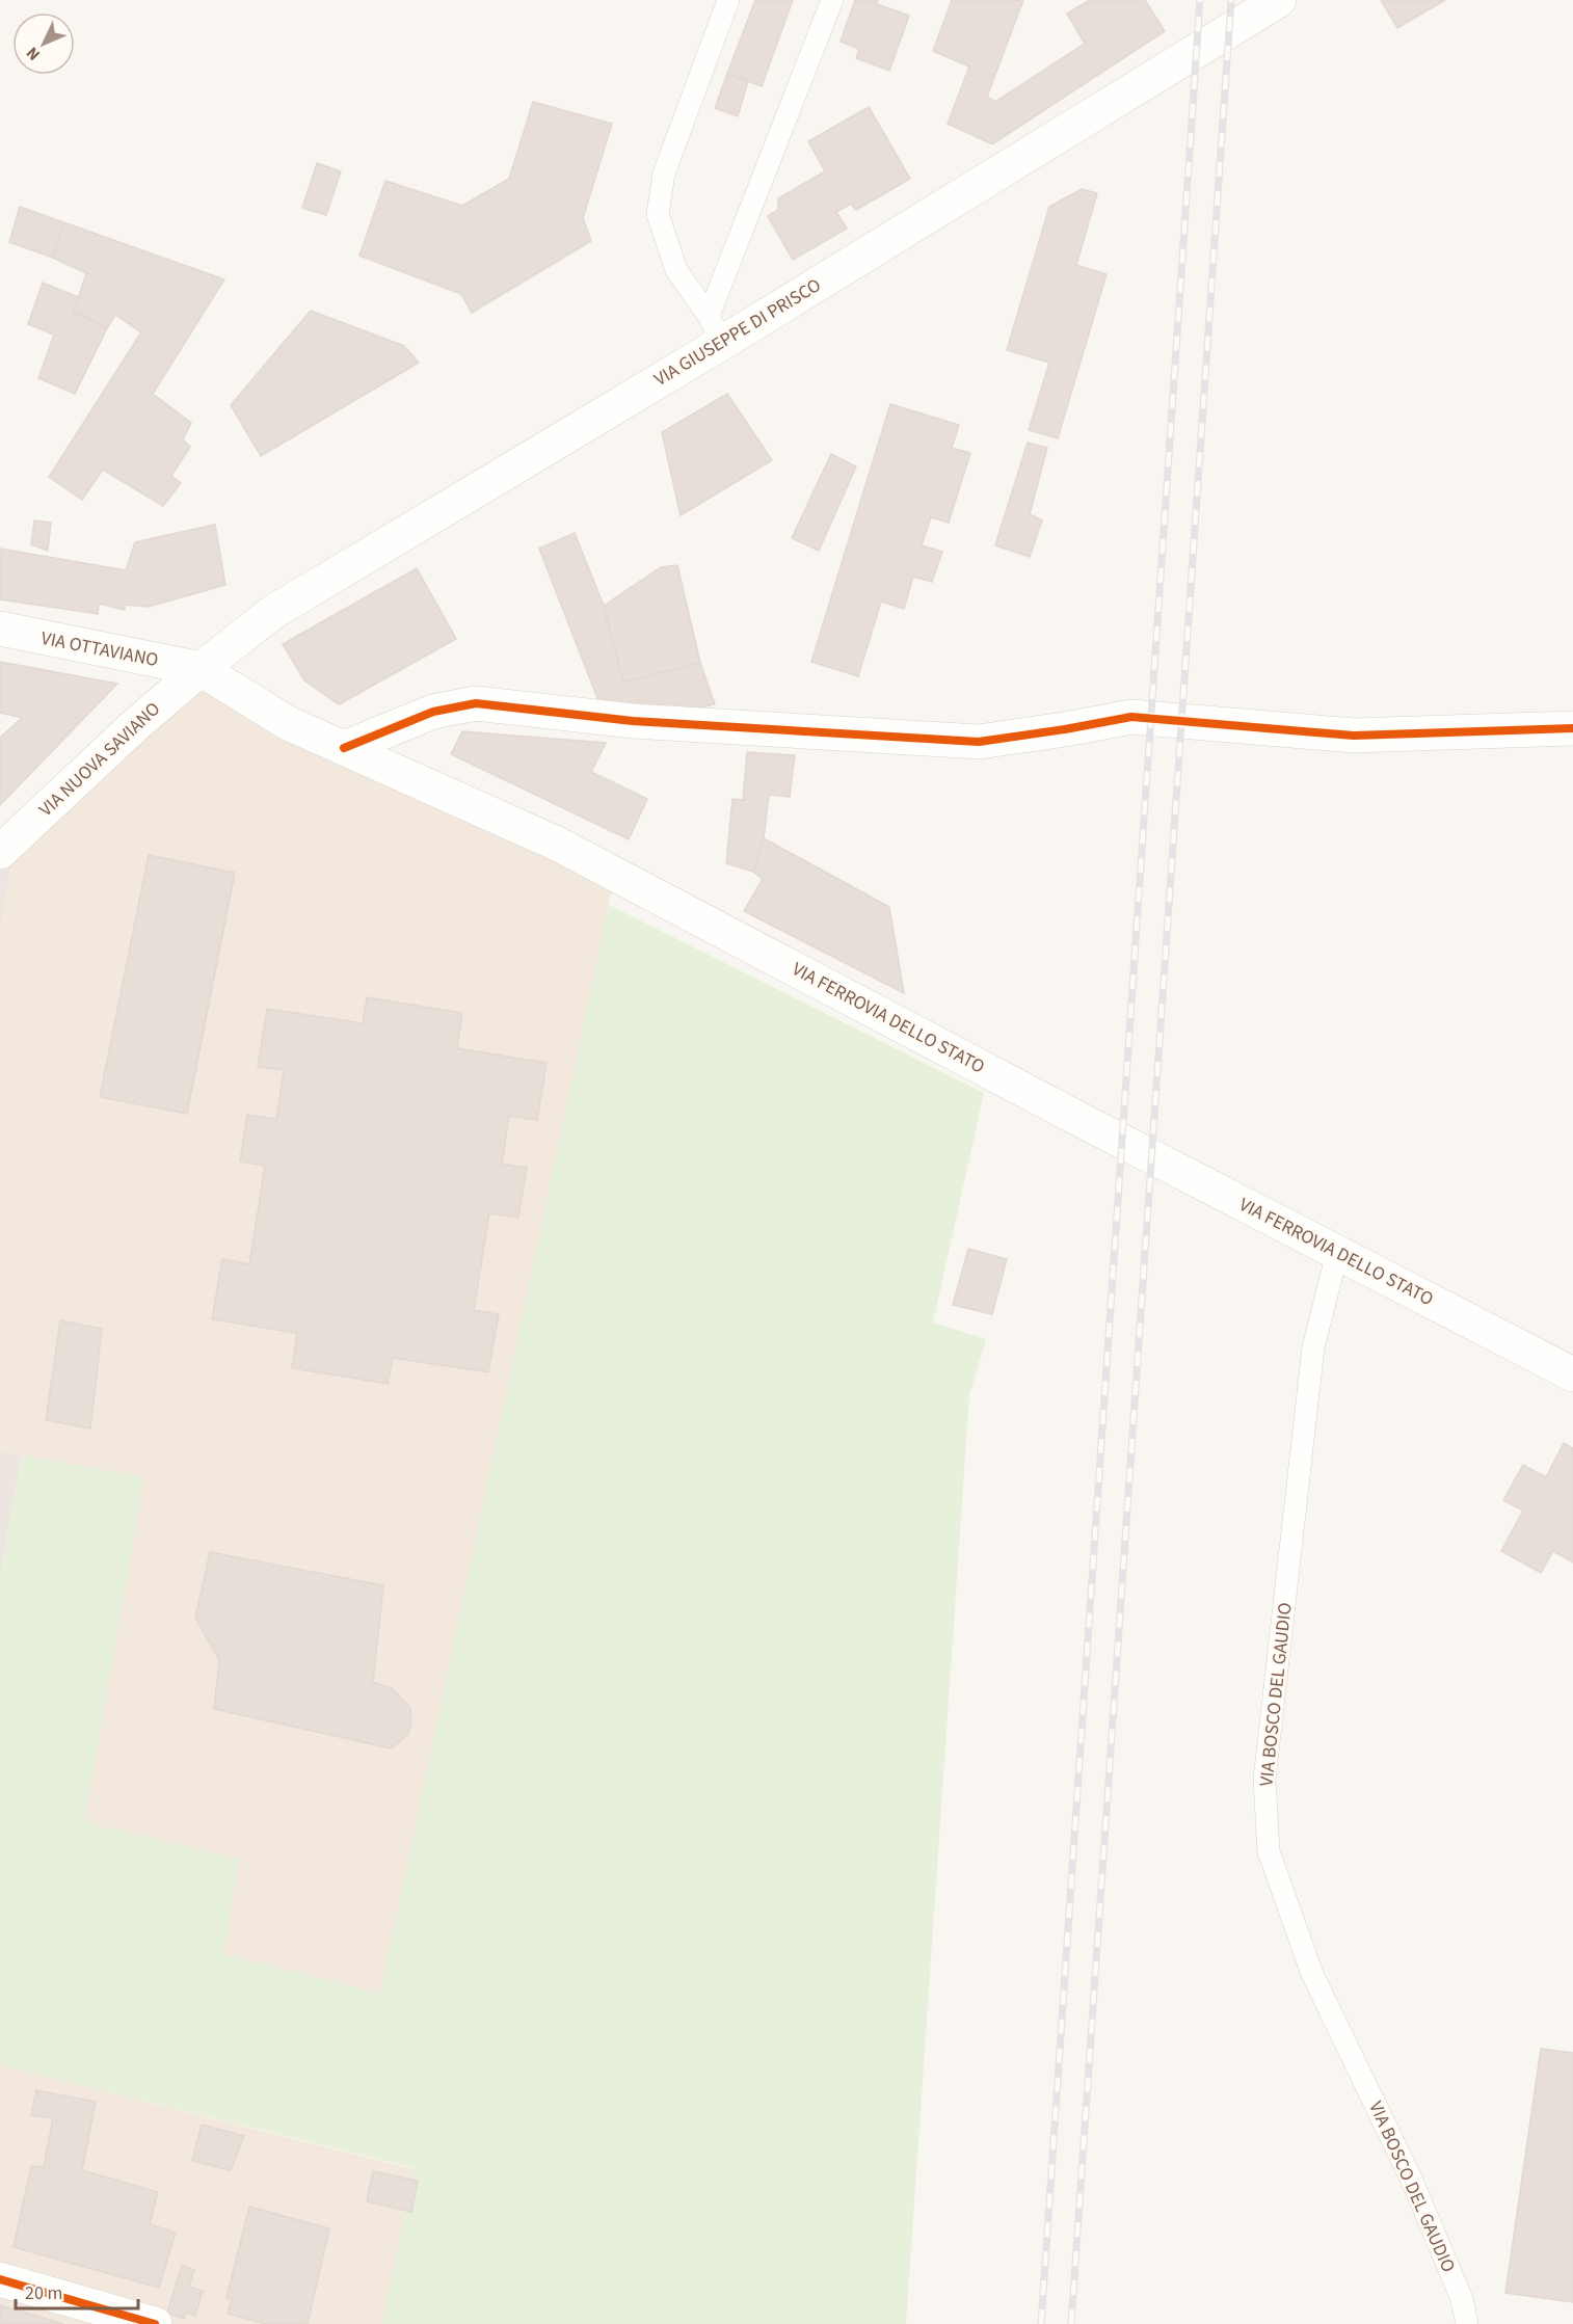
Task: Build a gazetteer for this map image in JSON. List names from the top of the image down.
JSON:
{
  "streets": {
    "main road": [
      "VIA GIUSEPPE DI PRISCO",
      "VIA OTTAVIANO",
      "VIA NUOVA SAVIANO",
      "VIA FERROVIA DELLO STATO"
    ],
    "lane": ["VIA BOSCO DEL GAUDIO"]
  },
  "crossings": [
    ["VIA GIUSEPPE DI PRISCO", "VIA OTTAVIANO"],
    ["VIA GIUSEPPE DI PRISCO", "VIA NUOVA SAVIANO"],
    ["VIA GIUSEPPE DI PRISCO", "VIA FERROVIA DELLO STATO"],
    ["VIA OTTAVIANO", "VIA NUOVA SAVIANO"],
    ["VIA OTTAVIANO", "VIA FERROVIA DELLO STATO"],
    ["VIA NUOVA SAVIANO", "VIA FERROVIA DELLO STATO"],
    ["VIA FERROVIA DELLO STATO", "VIA BOSCO DEL GAUDIO"]
  ],
  "scale_bar": "20 m",
  "north": "bottom left"
}
